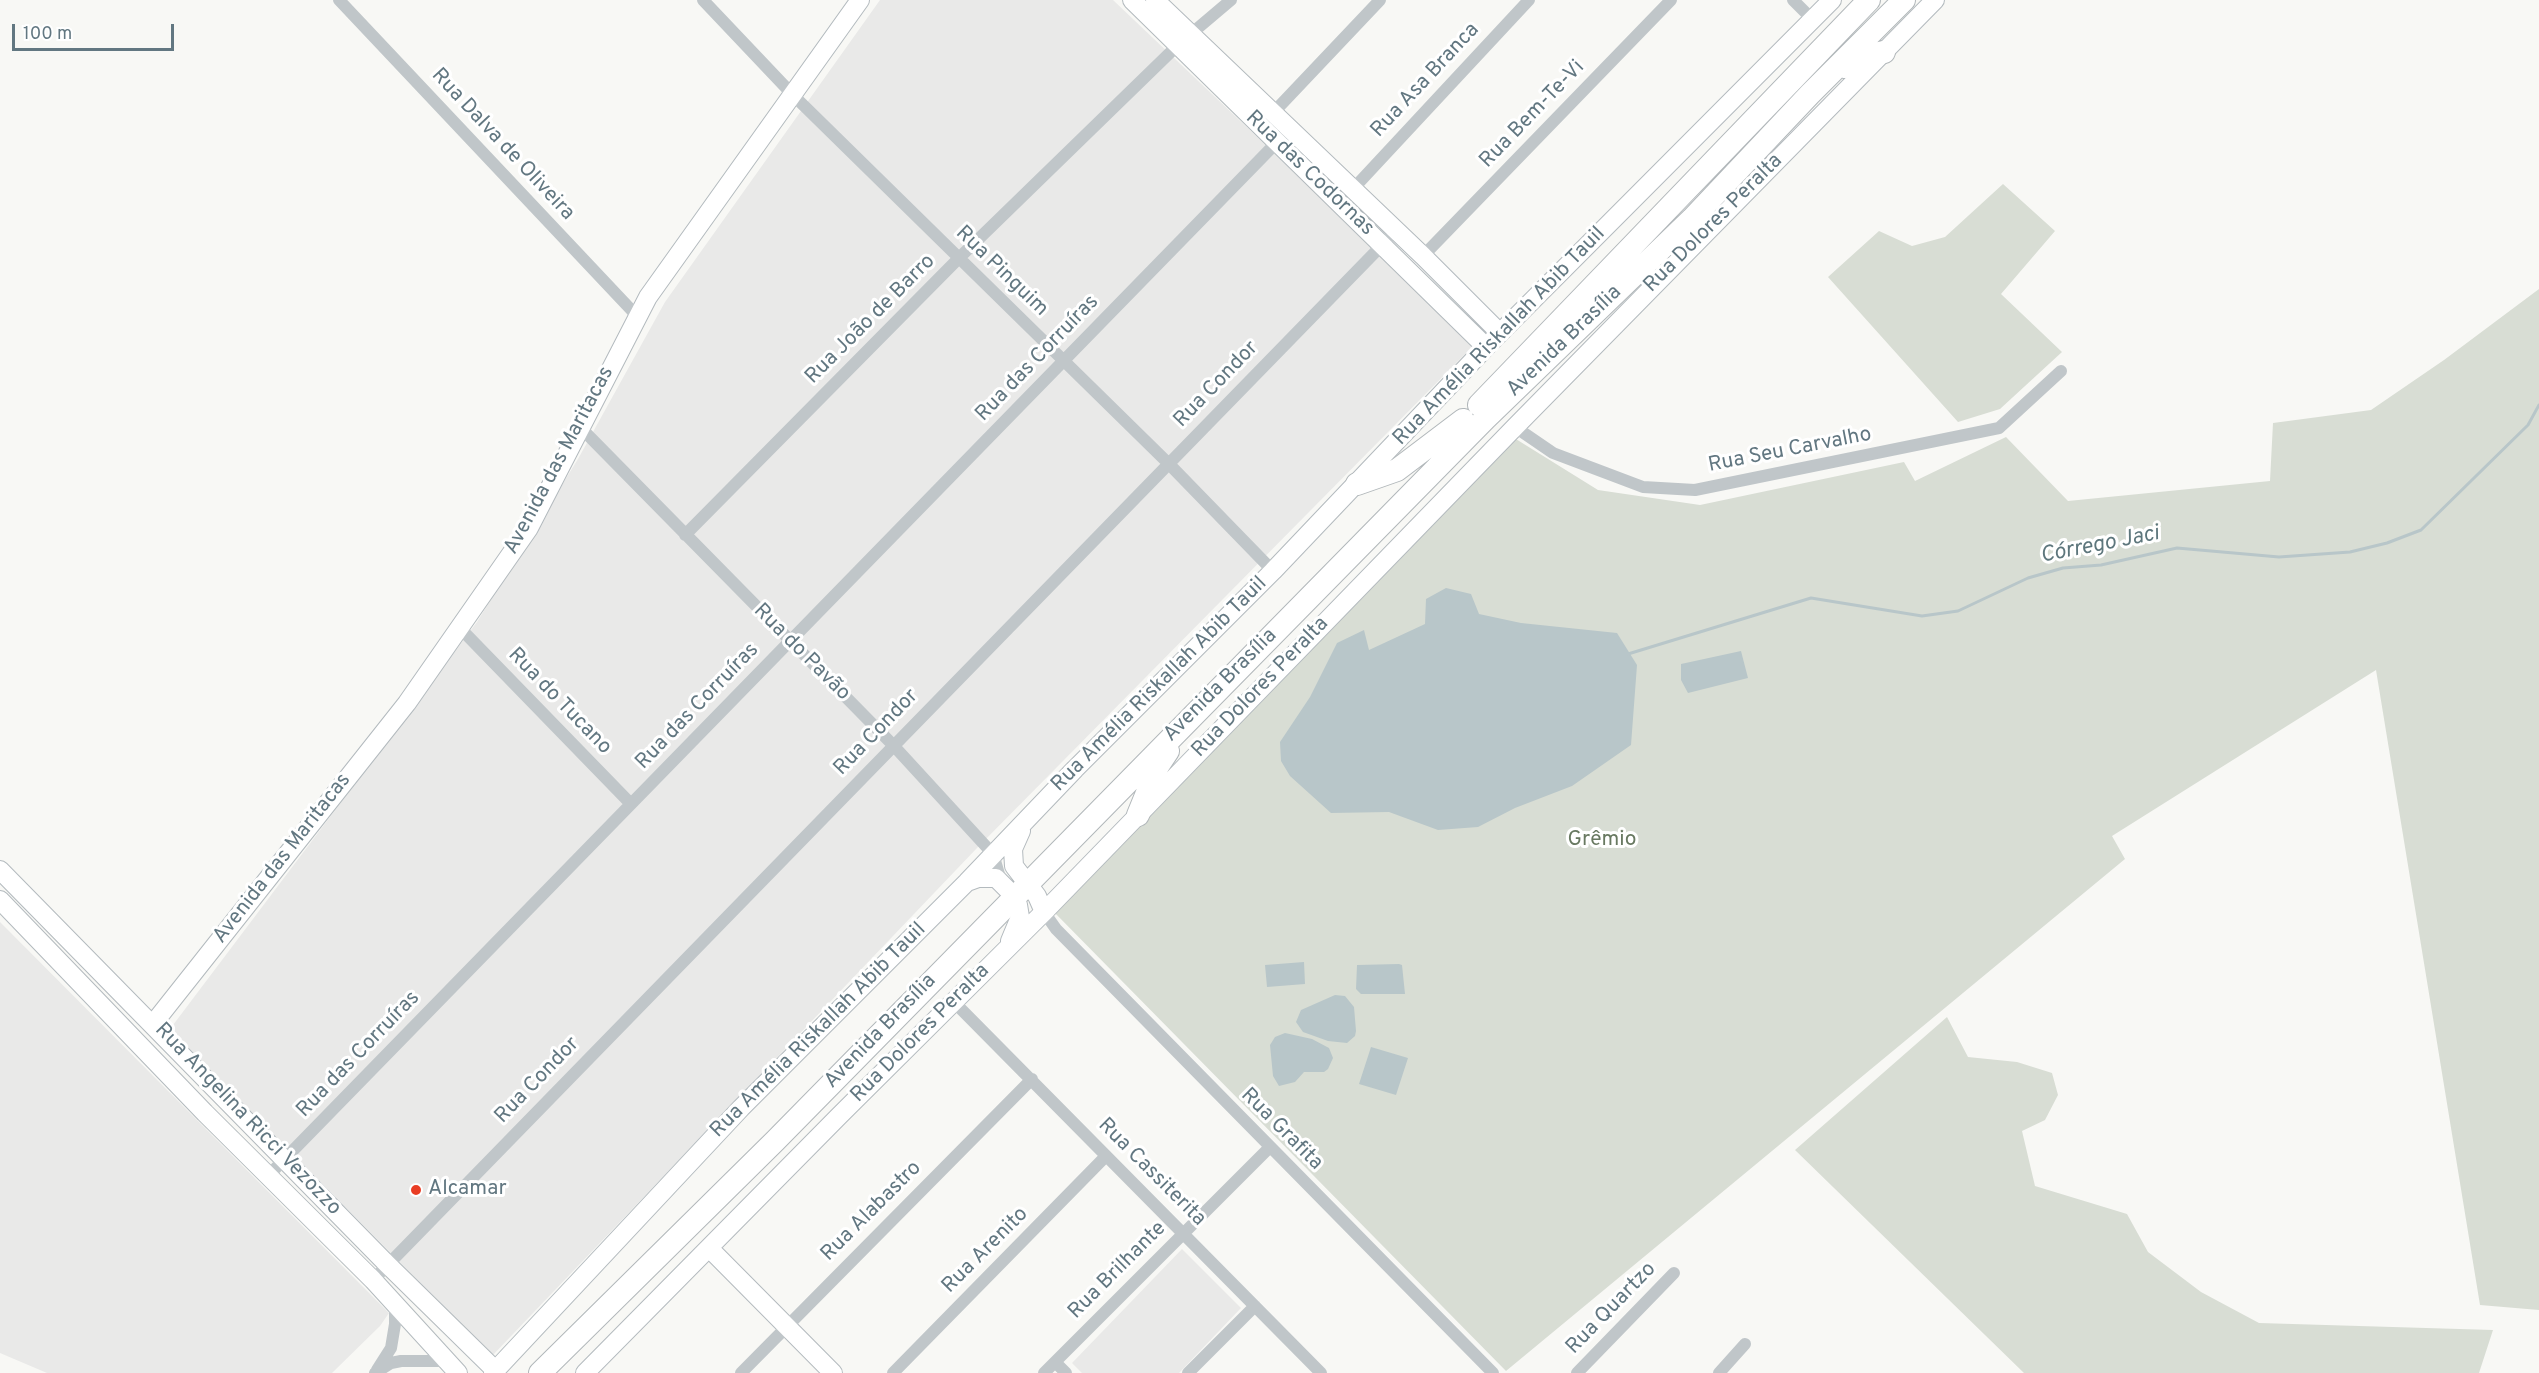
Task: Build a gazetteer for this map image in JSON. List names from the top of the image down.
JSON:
{
  "streets": {
    "highway": ["Avenida Brasília"],
    "main road": [
      "Rua das Codornas",
      "Rua Dolores Peralta",
      "Rua Amélia Riskallah Abib Tauil",
      "Avenida das Maritacas",
      "Rua Angelina Ricci Vezozzo"
    ],
    "street": [
      "Rua Asa Branca",
      "Rua Bem-Te-Vi",
      "Rua Dalva de Oliveira",
      "Rua Pinguim",
      "Rua João de Barro",
      "Rua das Corruíras",
      "Rua Condor",
      "Rua Seu Carvalho",
      "Rua do Pavão",
      "Rua do Tucano",
      "Rua Grafita",
      "Rua Cassiterita",
      "Rua Alabastro",
      "Rua Arenito",
      "Rua Brilhante",
      "Rua Quartzo"
    ]
  },
  "crossings": [
    ["Rua Asa Branca", "Rua das Codornas"],
    ["Rua Bem-Te-Vi", "Rua das Codornas"],
    ["Rua Dalva de Oliveira", "Avenida das Maritacas"],
    ["Rua das Codornas", "Rua João de Barro"],
    ["Rua das Codornas", "Rua Amélia Riskallah Abib Tauil"],
    ["Rua das Codornas", "Rua das Corruíras"],
    ["Rua das Codornas", "Rua Condor"],
    ["Rua Dolores Peralta", "Rua Seu Carvalho"],
    ["Rua Dolores Peralta", "Rua Grafita"],
    ["Rua Dolores Peralta", "Rua Cassiterita"],
    ["Rua Pinguim", "Rua João de Barro"],
    ["Rua Pinguim", "Rua Amélia Riskallah Abib Tauil"],
    ["Rua Pinguim", "Rua das Corruíras"],
    ["Rua Pinguim", "Rua Condor"],
    ["Rua Pinguim", "Avenida das Maritacas"],
    ["Rua João de Barro", "Rua do Pavão"],
    ["Rua Amélia Riskallah Abib Tauil", "Rua do Pavão"],
    ["Rua Amélia Riskallah Abib Tauil", "Rua Angelina Ricci Vezozzo"],
    ["Avenida Brasília", "Rua do Pavão"],
    ["Rua das Corruíras", "Rua do Pavão"],
    ["Rua das Corruíras", "Rua do Tucano"],
    ["Rua das Corruíras", "Rua Angelina Ricci Vezozzo"],
    ["Rua Condor", "Rua do Pavão"],
    ["Rua Condor", "Rua Angelina Ricci Vezozzo"],
    ["Avenida das Maritacas", "Rua do Pavão"],
    ["Avenida das Maritacas", "Rua do Tucano"],
    ["Avenida das Maritacas", "Rua Angelina Ricci Vezozzo"],
    ["Rua Grafita", "Rua Brilhante"],
    ["Rua Cassiterita", "Rua Alabastro"],
    ["Rua Cassiterita", "Rua Arenito"],
    ["Rua Cassiterita", "Rua Brilhante"]
  ],
  "water": ["Córrego Jaci"],
  "parks": ["Grêmio"],
  "places": ["Alcamar"],
  "scale_bar": "100 m"
}
